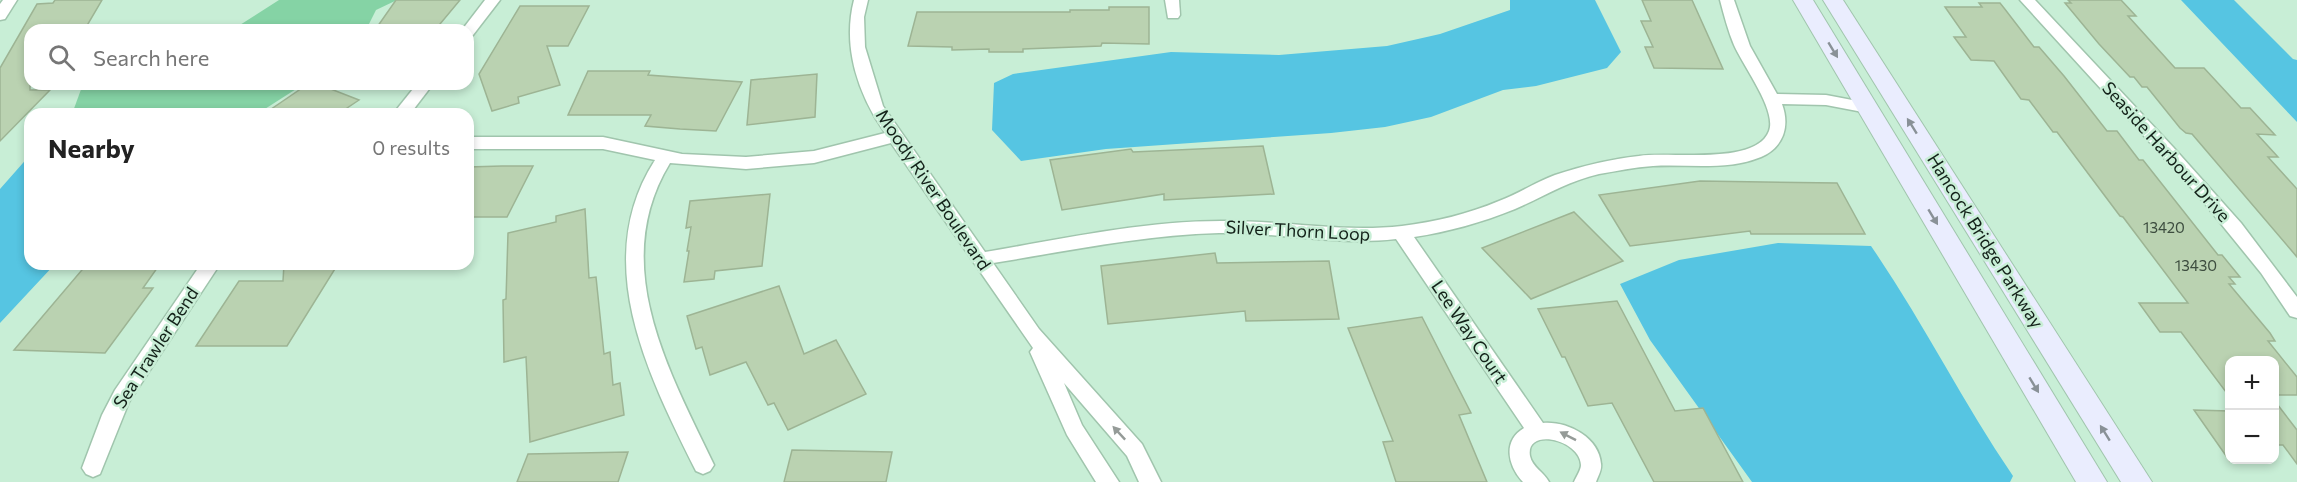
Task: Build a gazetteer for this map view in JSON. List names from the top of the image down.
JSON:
{
  "streets": {
    "main road": ["Hancock Bridge Parkway"],
    "street": [
      "Seaside Harbour Drive",
      "Moody River Boulevard",
      "Silver Thorn Loop",
      "Lee Way Court",
      "Sea Trawler Bend"
    ]
  },
  "crossings": [
    ["Moody River Boulevard", "Silver Thorn Loop"],
    ["Silver Thorn Loop", "Lee Way Court"]
  ],
  "house_numbers": ["13420", "13430"],
  "page": {
    "search": "Search here",
    "heading": ["Nearby", "0 results"],
    "map_buttons": ["+", "−"]
  }
}
